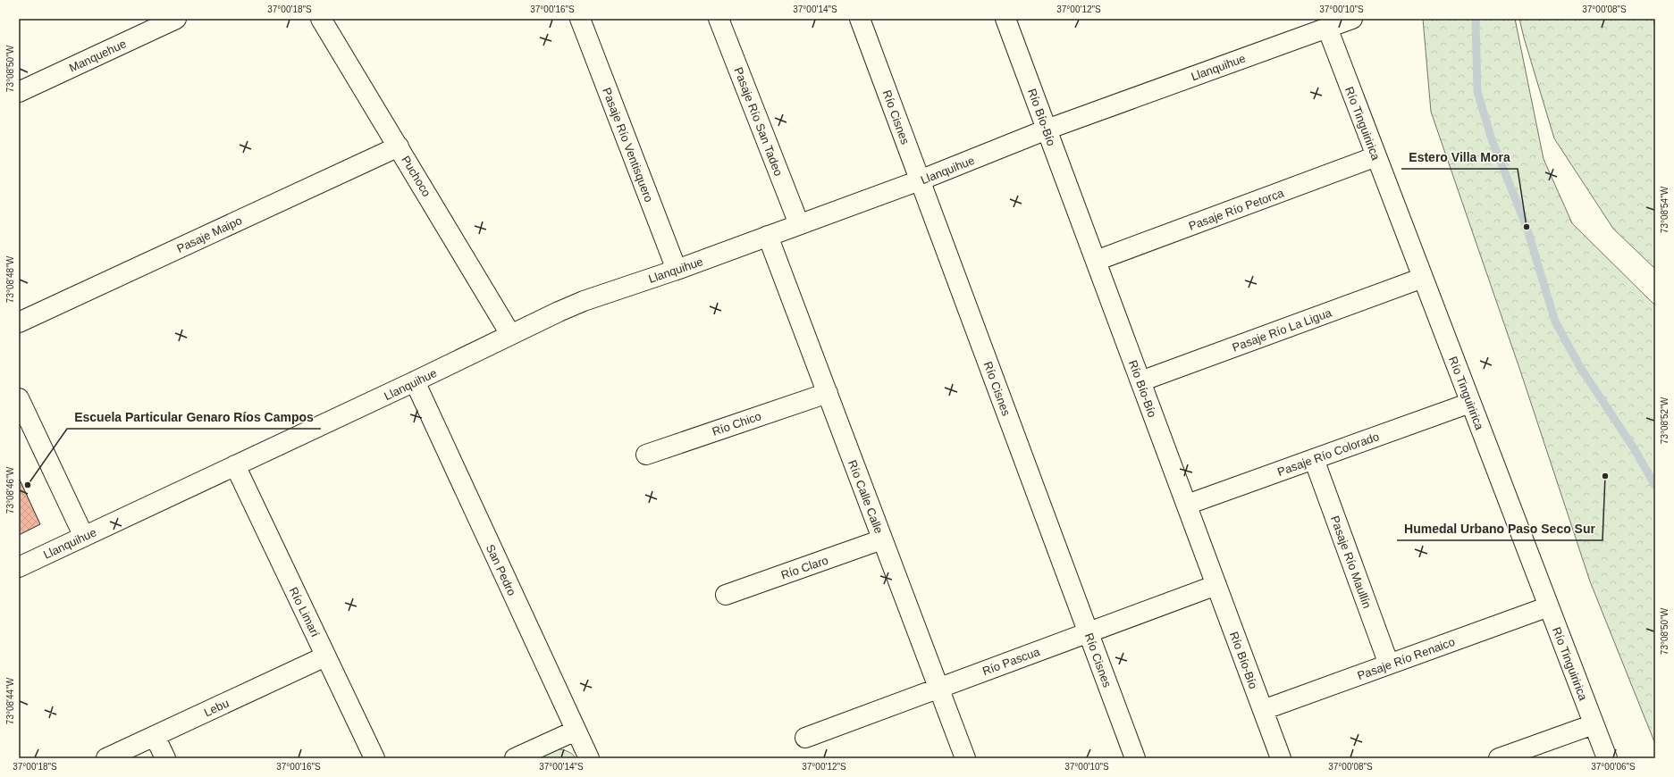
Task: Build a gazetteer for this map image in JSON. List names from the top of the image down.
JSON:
{
  "streets": {
    "street": [
      "Manquehue",
      "Llanquihue",
      "Río Cisnes",
      "Río Bío-Bío",
      "Pasaje Río San Tadeo",
      "Río Tinguiririca",
      "Pasaje Río Ventisquero",
      "Puchoco",
      "Pasaje Río Petorca",
      "Pasaje Maipo",
      "Pasaje Río La Ligua",
      "Río Chico",
      "Pasaje Río Colorado",
      "Río Calle Calle",
      "Pasaje Río Maullín",
      "Río Claro",
      "San Pedro",
      "Río Limarí",
      "Pasaje Río Renaico",
      "Río Pascua",
      "Lebu"
    ]
  },
  "crossings": [
    ["Llanquihue", "Río Cisnes"],
    ["Llanquihue", "Río Bío-Bío"],
    ["Llanquihue", "Pasaje Río San Tadeo"],
    ["Llanquihue", "Río Tinguiririca"],
    ["Llanquihue", "Pasaje Río Ventisquero"],
    ["Llanquihue", "Puchoco"],
    ["Llanquihue", "Río Calle Calle"],
    ["Llanquihue", "San Pedro"],
    ["Llanquihue", "Río Limarí"],
    ["Río Cisnes", "Río Pascua"],
    ["Río Bío-Bío", "Pasaje Río Petorca"],
    ["Río Bío-Bío", "Pasaje Río La Ligua"],
    ["Río Bío-Bío", "Pasaje Río Colorado"],
    ["Río Bío-Bío", "Pasaje Río Renaico"],
    ["Río Bío-Bío", "Río Pascua"],
    ["Río Tinguiririca", "Pasaje Río Petorca"],
    ["Río Tinguiririca", "Pasaje Río La Ligua"],
    ["Río Tinguiririca", "Pasaje Río Colorado"],
    ["Río Tinguiririca", "Pasaje Río Renaico"],
    ["Puchoco", "Pasaje Maipo"],
    ["Río Chico", "Río Calle Calle"],
    ["Pasaje Río Colorado", "Pasaje Río Maullín"],
    ["Río Calle Calle", "Río Claro"],
    ["Río Calle Calle", "Río Pascua"],
    ["Pasaje Río Maullín", "Pasaje Río Renaico"],
    ["Río Limarí", "Lebu"]
  ],
  "places": ["Estero Villa Mora", "Humedal Urbano Paso Seco Sur", "Escuela Particular Genaro Ríos Campos"],
  "coordinates": [
    "37°00'18\"S",
    "37°00'16\"S",
    "37°00'14\"S",
    "37°00'12\"S",
    "37°00'10\"S",
    "37°00'08\"S",
    "73°08'50\"W",
    "73°08'54\"W",
    "73°08'48\"W",
    "73°08'52\"W",
    "73°08'46\"W",
    "73°08'44\"W",
    "37°00'06\"S"
  ]
}
